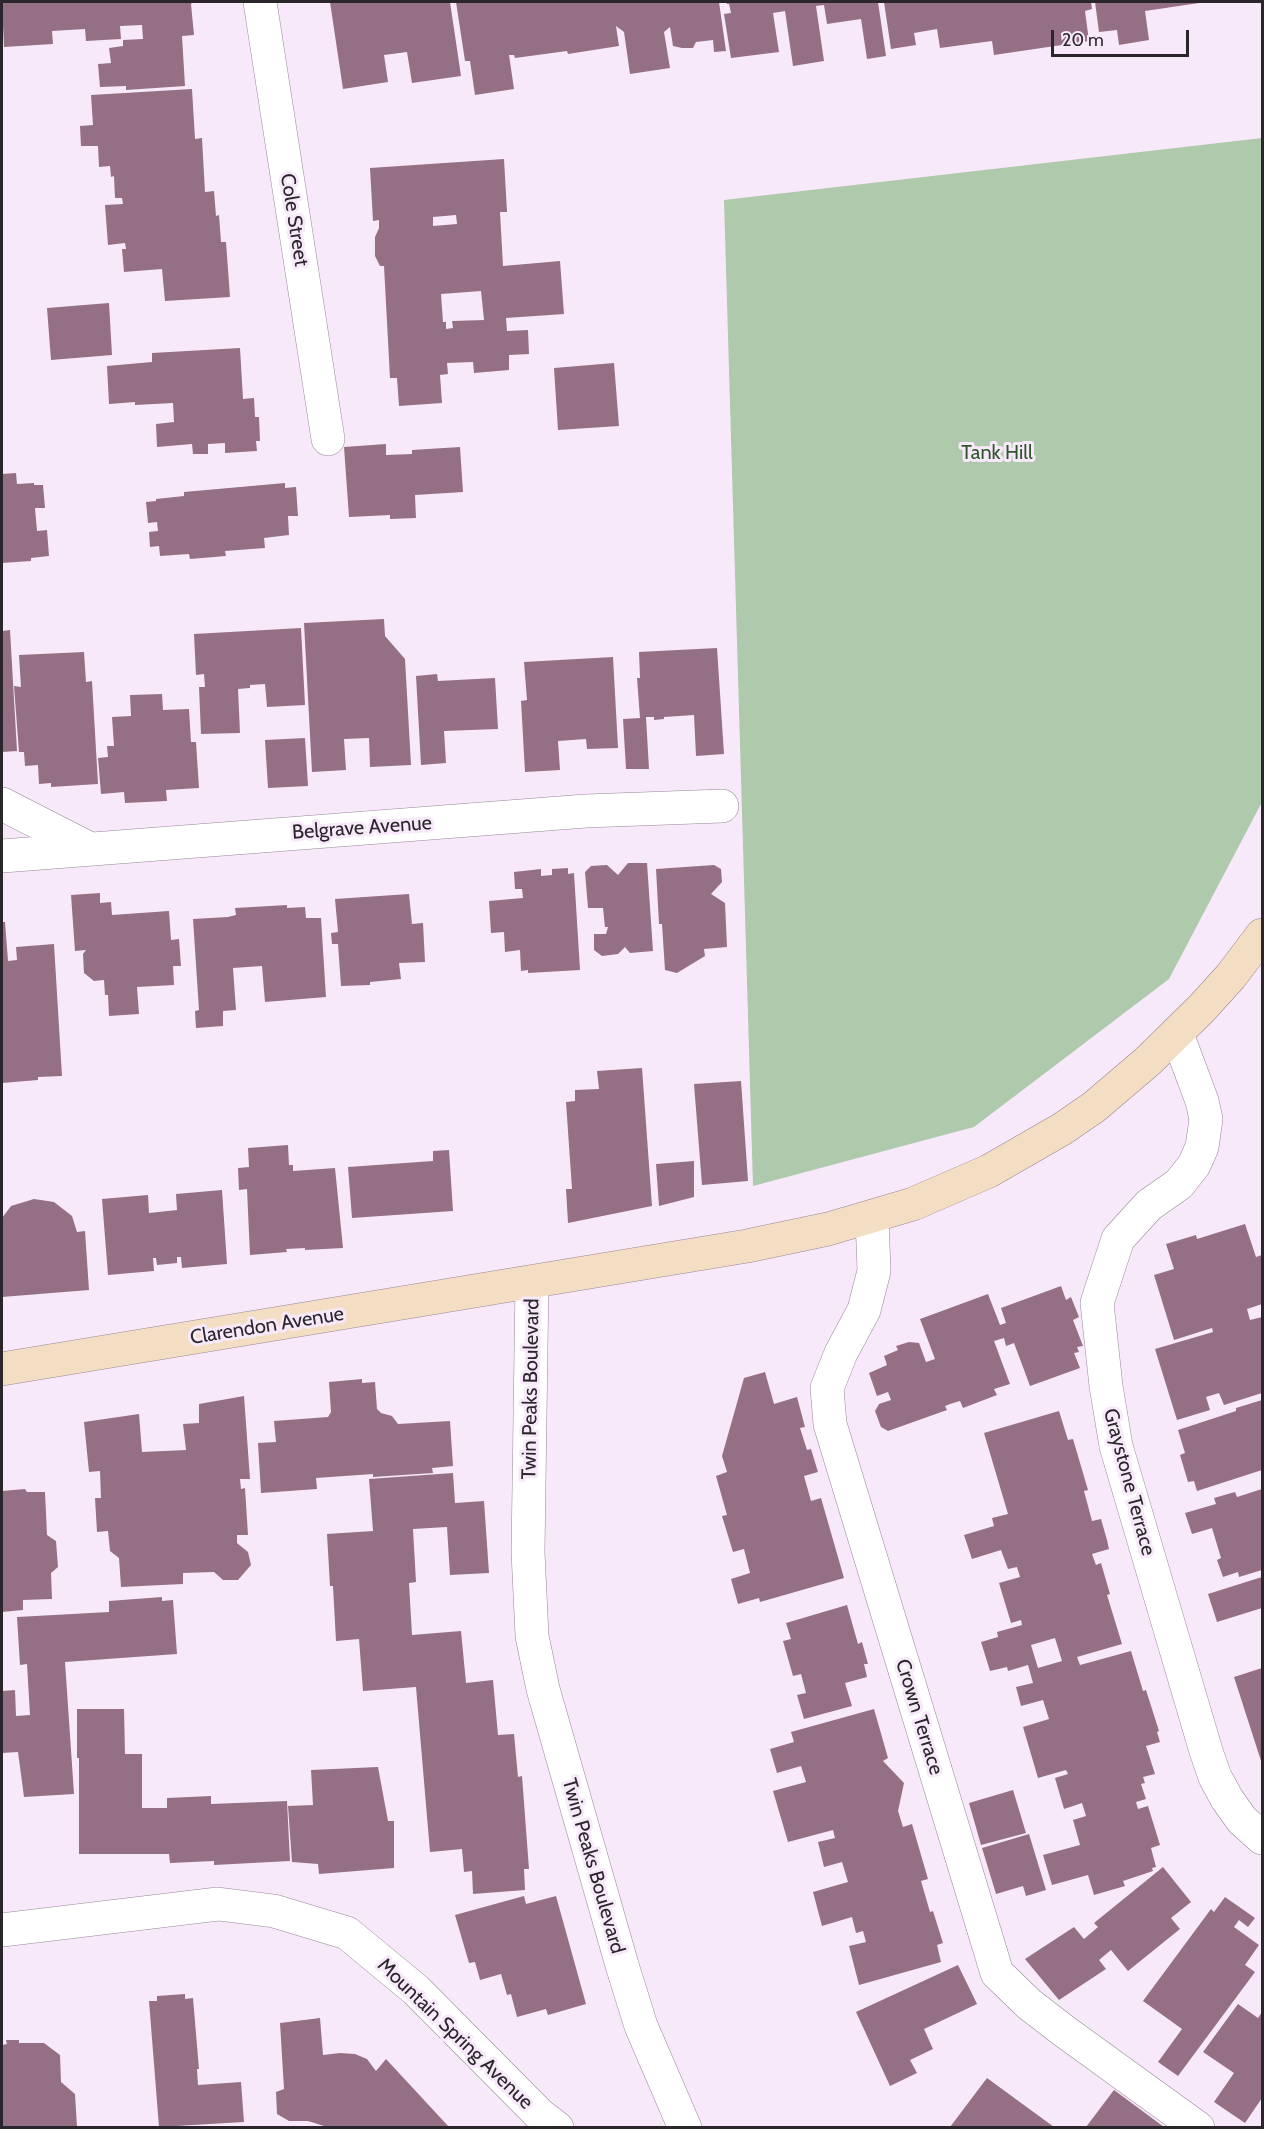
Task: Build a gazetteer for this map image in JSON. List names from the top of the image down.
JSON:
{
  "streets": {
    "main road": ["Clarendon Avenue", "Twin Peaks Boulevard"],
    "street": [
      "Cole Street",
      "Belgrave Avenue",
      "Graystone Terrace",
      "Crown Terrace",
      "Mountain Spring Avenue"
    ]
  },
  "crossings": [
    ["Clarendon Avenue", "Twin Peaks Boulevard"],
    ["Twin Peaks Boulevard", "Graystone Terrace"],
    ["Twin Peaks Boulevard", "Crown Terrace"]
  ],
  "parks": ["Tank Hill"],
  "scale_bar": "20 m"
}
